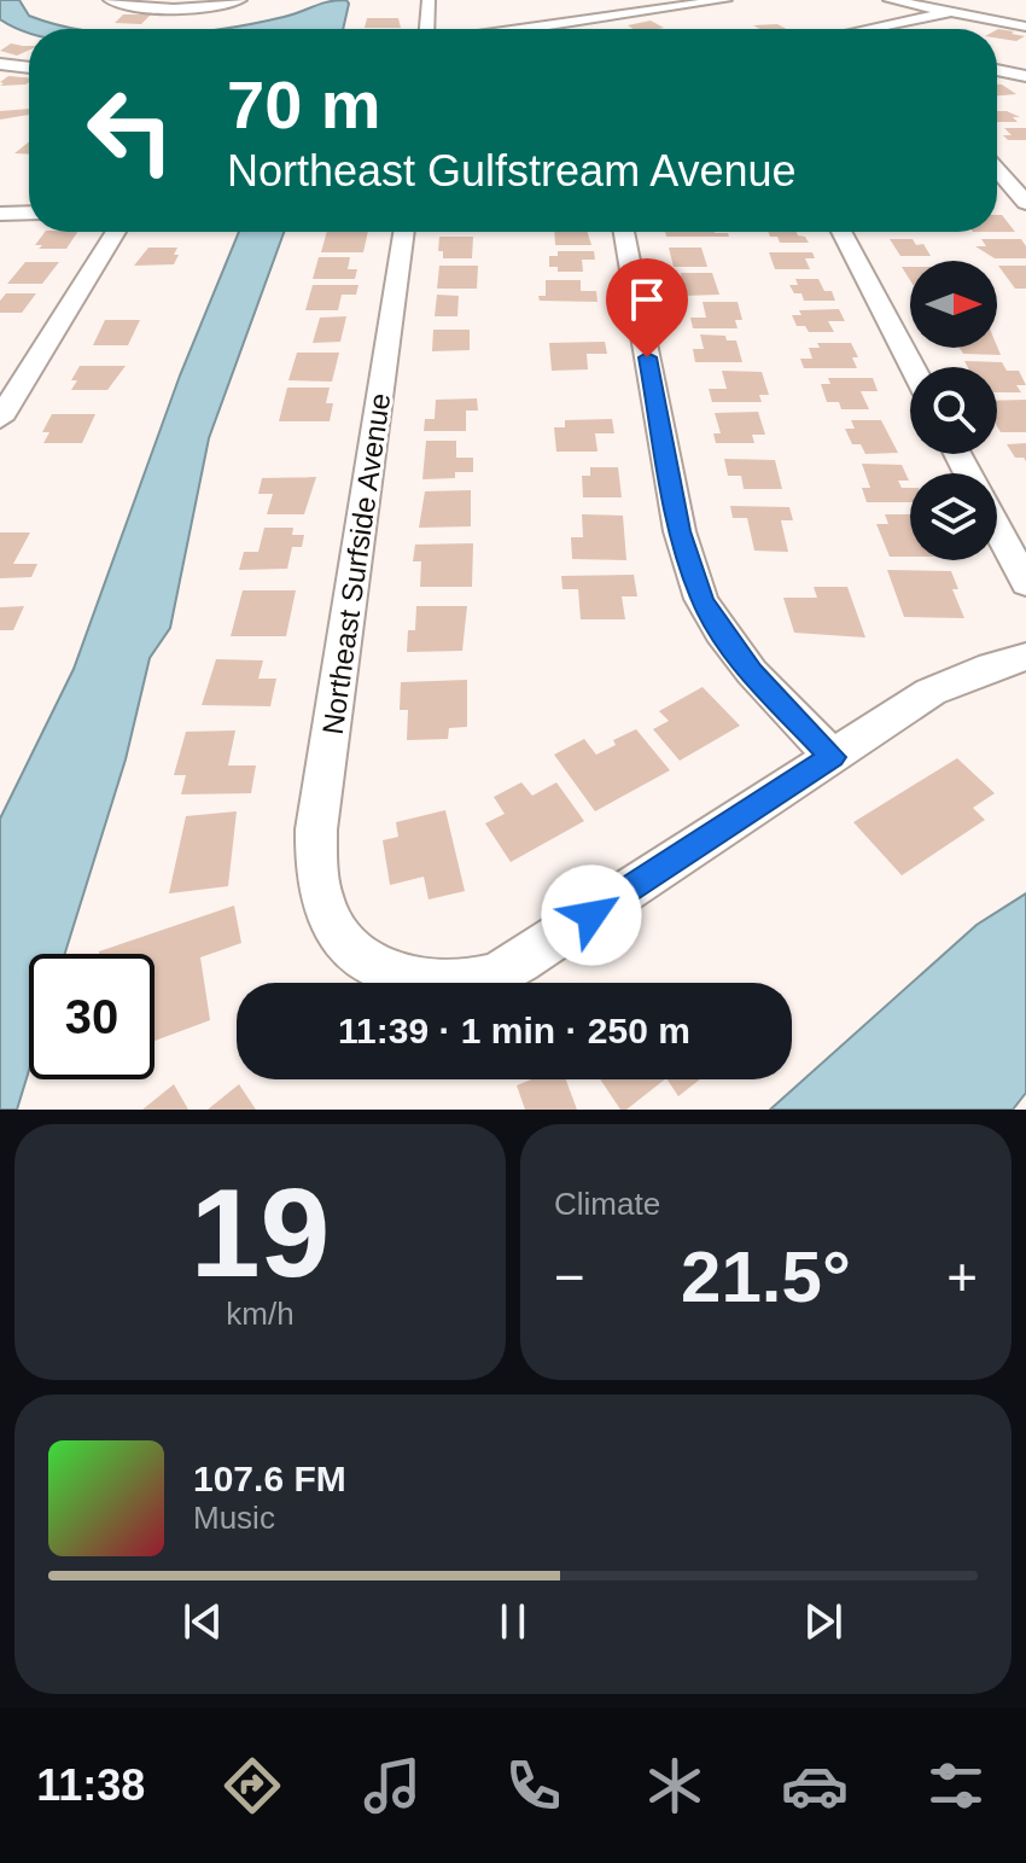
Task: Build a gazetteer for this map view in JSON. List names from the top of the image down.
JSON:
{
  "streets": {
    "street": ["Northeast Surfside Avenue"]
  },
  "north": "right",
  "page": {
    "turn": ["70 m", "Northeast Gulfstream Avenue"],
    "limit": "30",
    "trip": "11:39 · 1 min · 250 m",
    "tile": [
      ["19", "km/h"],
      "Climate"
    ],
    "heat": ["−", "21.5°", "+"],
    "song": ["107.6 FM", "Music"],
    "tabs": "11:38"
  }
}
